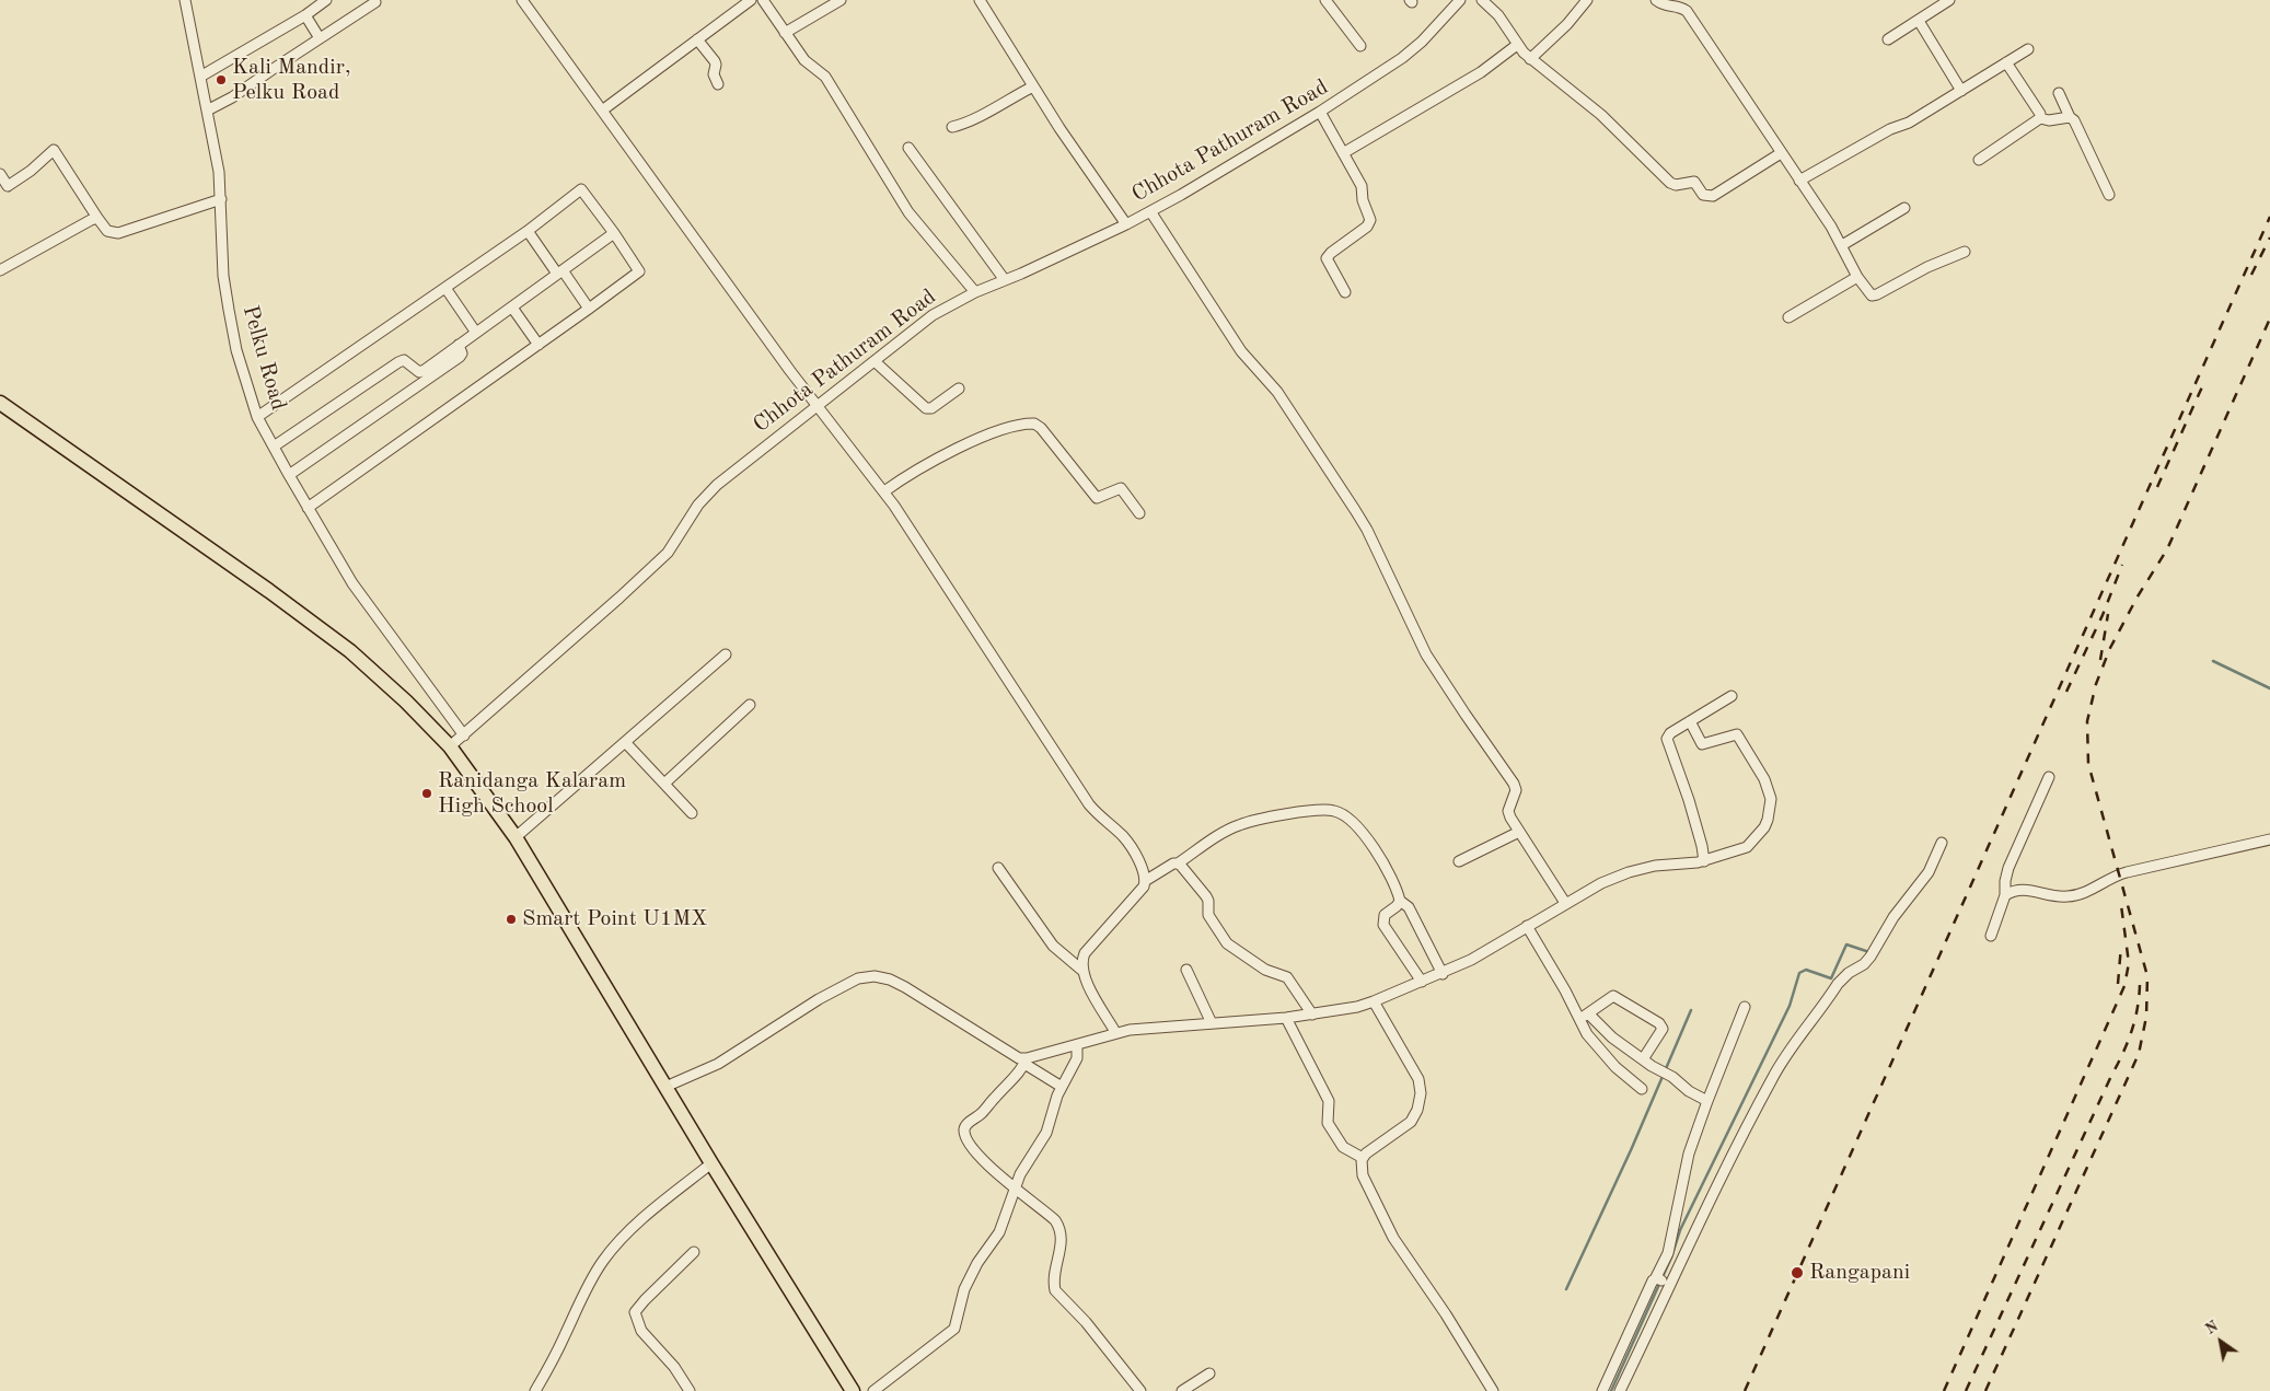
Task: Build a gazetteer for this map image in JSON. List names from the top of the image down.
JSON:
{
  "streets": {
    "street": ["Chhota Pathuram Road", "Pelku Road"]
  },
  "crossings": [
    ["Chhota Pathuram Road", "Pelku Road"]
  ],
  "places": [
    "Kali Mandir, Pelku Road",
    "Ranidanga Kalaram High School",
    "Smart Point U1MX",
    "Rangapani"
  ],
  "north": "top left"
}
